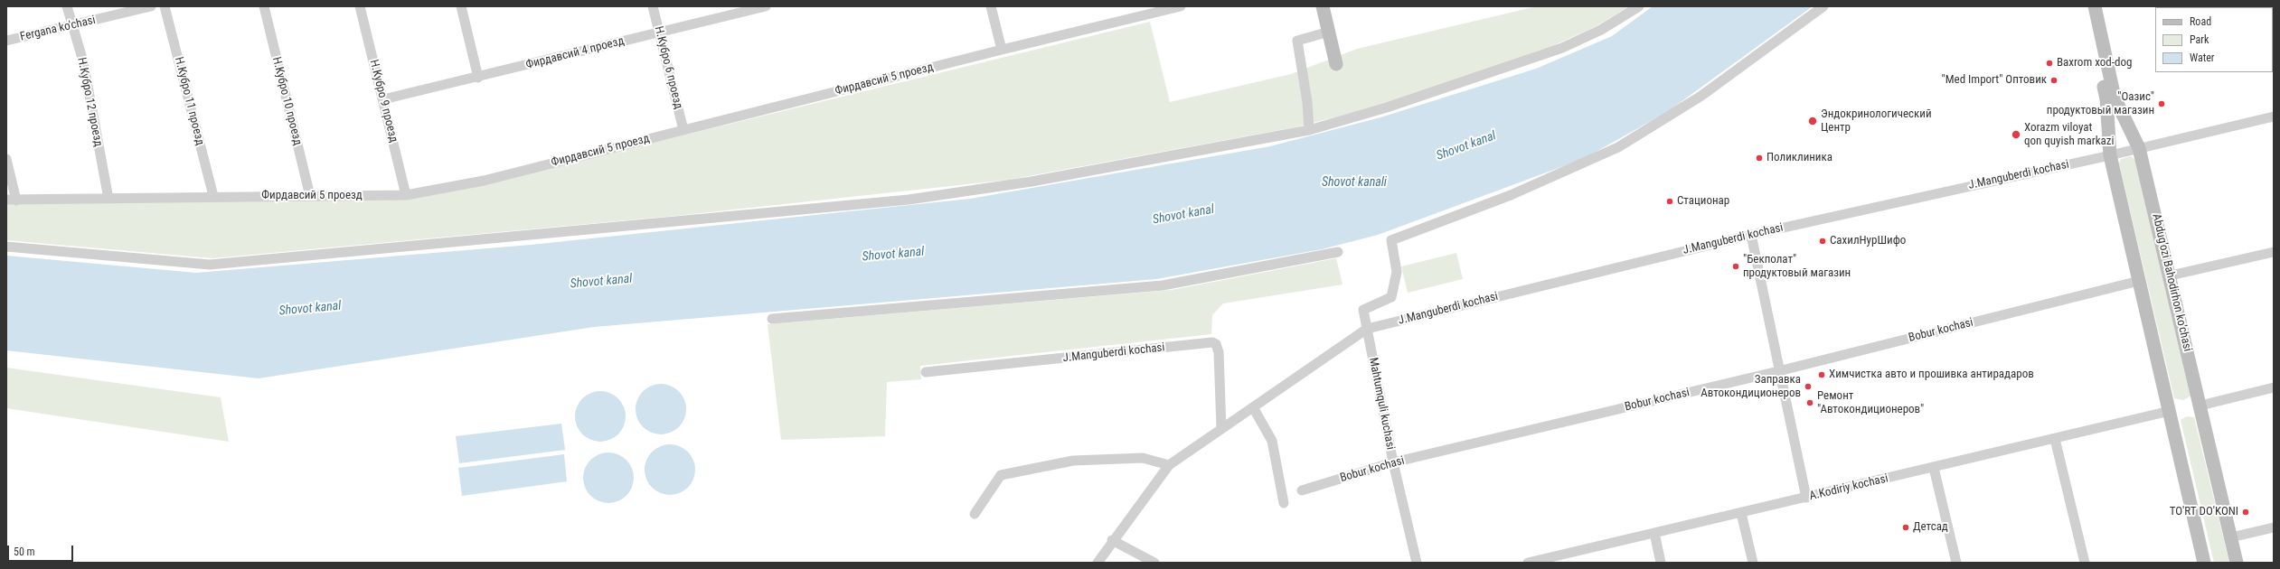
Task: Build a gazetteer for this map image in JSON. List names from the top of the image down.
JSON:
{
  "streets": {
    "main road": ["Abdug’ozi Bahodirhon ko’chasi"],
    "street": [
      "Fergana ko'chasi",
      "Фирдавсий 4 проезд",
      "Н.Кубро 6 проезд",
      "Фирдавсий 5 проезд",
      "Н.Кубро 11 проезд",
      "Н.Кубро 10 проезд",
      "Н.Кубро 9 проезд",
      "Н.Кубро 12 проезд",
      "J.Manguberdi kochasi",
      "Bobur kochasi",
      "Mahtumquli kuchasi",
      "A.Kodiriy kochasi"
    ]
  },
  "crossings": [
    ["Fergana ko'chasi", "Н.Кубро 12 проезд"],
    ["Фирдавсий 4 проезд", "Н.Кубро 6 проезд"],
    ["Фирдавсий 4 проезд", "Н.Кубро 9 проезд"],
    ["Н.Кубро 6 проезд", "Фирдавсий 5 проезд"],
    ["Фирдавсий 5 проезд", "Н.Кубро 11 проезд"],
    ["Фирдавсий 5 проезд", "Н.Кубро 10 проезд"],
    ["Фирдавсий 5 проезд", "Н.Кубро 9 проезд"],
    ["Фирдавсий 5 проезд", "Н.Кубро 12 проезд"],
    ["J.Manguberdi kochasi", "Abdug’ozi Bahodirhon ko’chasi"],
    ["J.Manguberdi kochasi", "Mahtumquli kuchasi"],
    ["Bobur kochasi", "Mahtumquli kuchasi"]
  ],
  "water": ["Shovot kanal", "Shovot kanali"],
  "places": [
    "Baxrom xod-dog",
    "\"Med Import\" Оптовик",
    "\"Оазис\" продуктовый магазин",
    "Эндокринологический Центр",
    "Xorazm viloyat qon quyish markazi",
    "Поликлиника",
    "Стационар",
    "СахилНурШифо",
    "\"Бекполат\" продуктовый магазин",
    "Химчистка авто и прошивка антирадаров",
    "Заправка Автокондиционеров",
    "Ремонт \"Автокондиционеров\"",
    "TO'RT DO'KONI",
    "Детсад"
  ],
  "legend": ["Road", "Park", "Water"],
  "scale_bar": "50 m"
}
